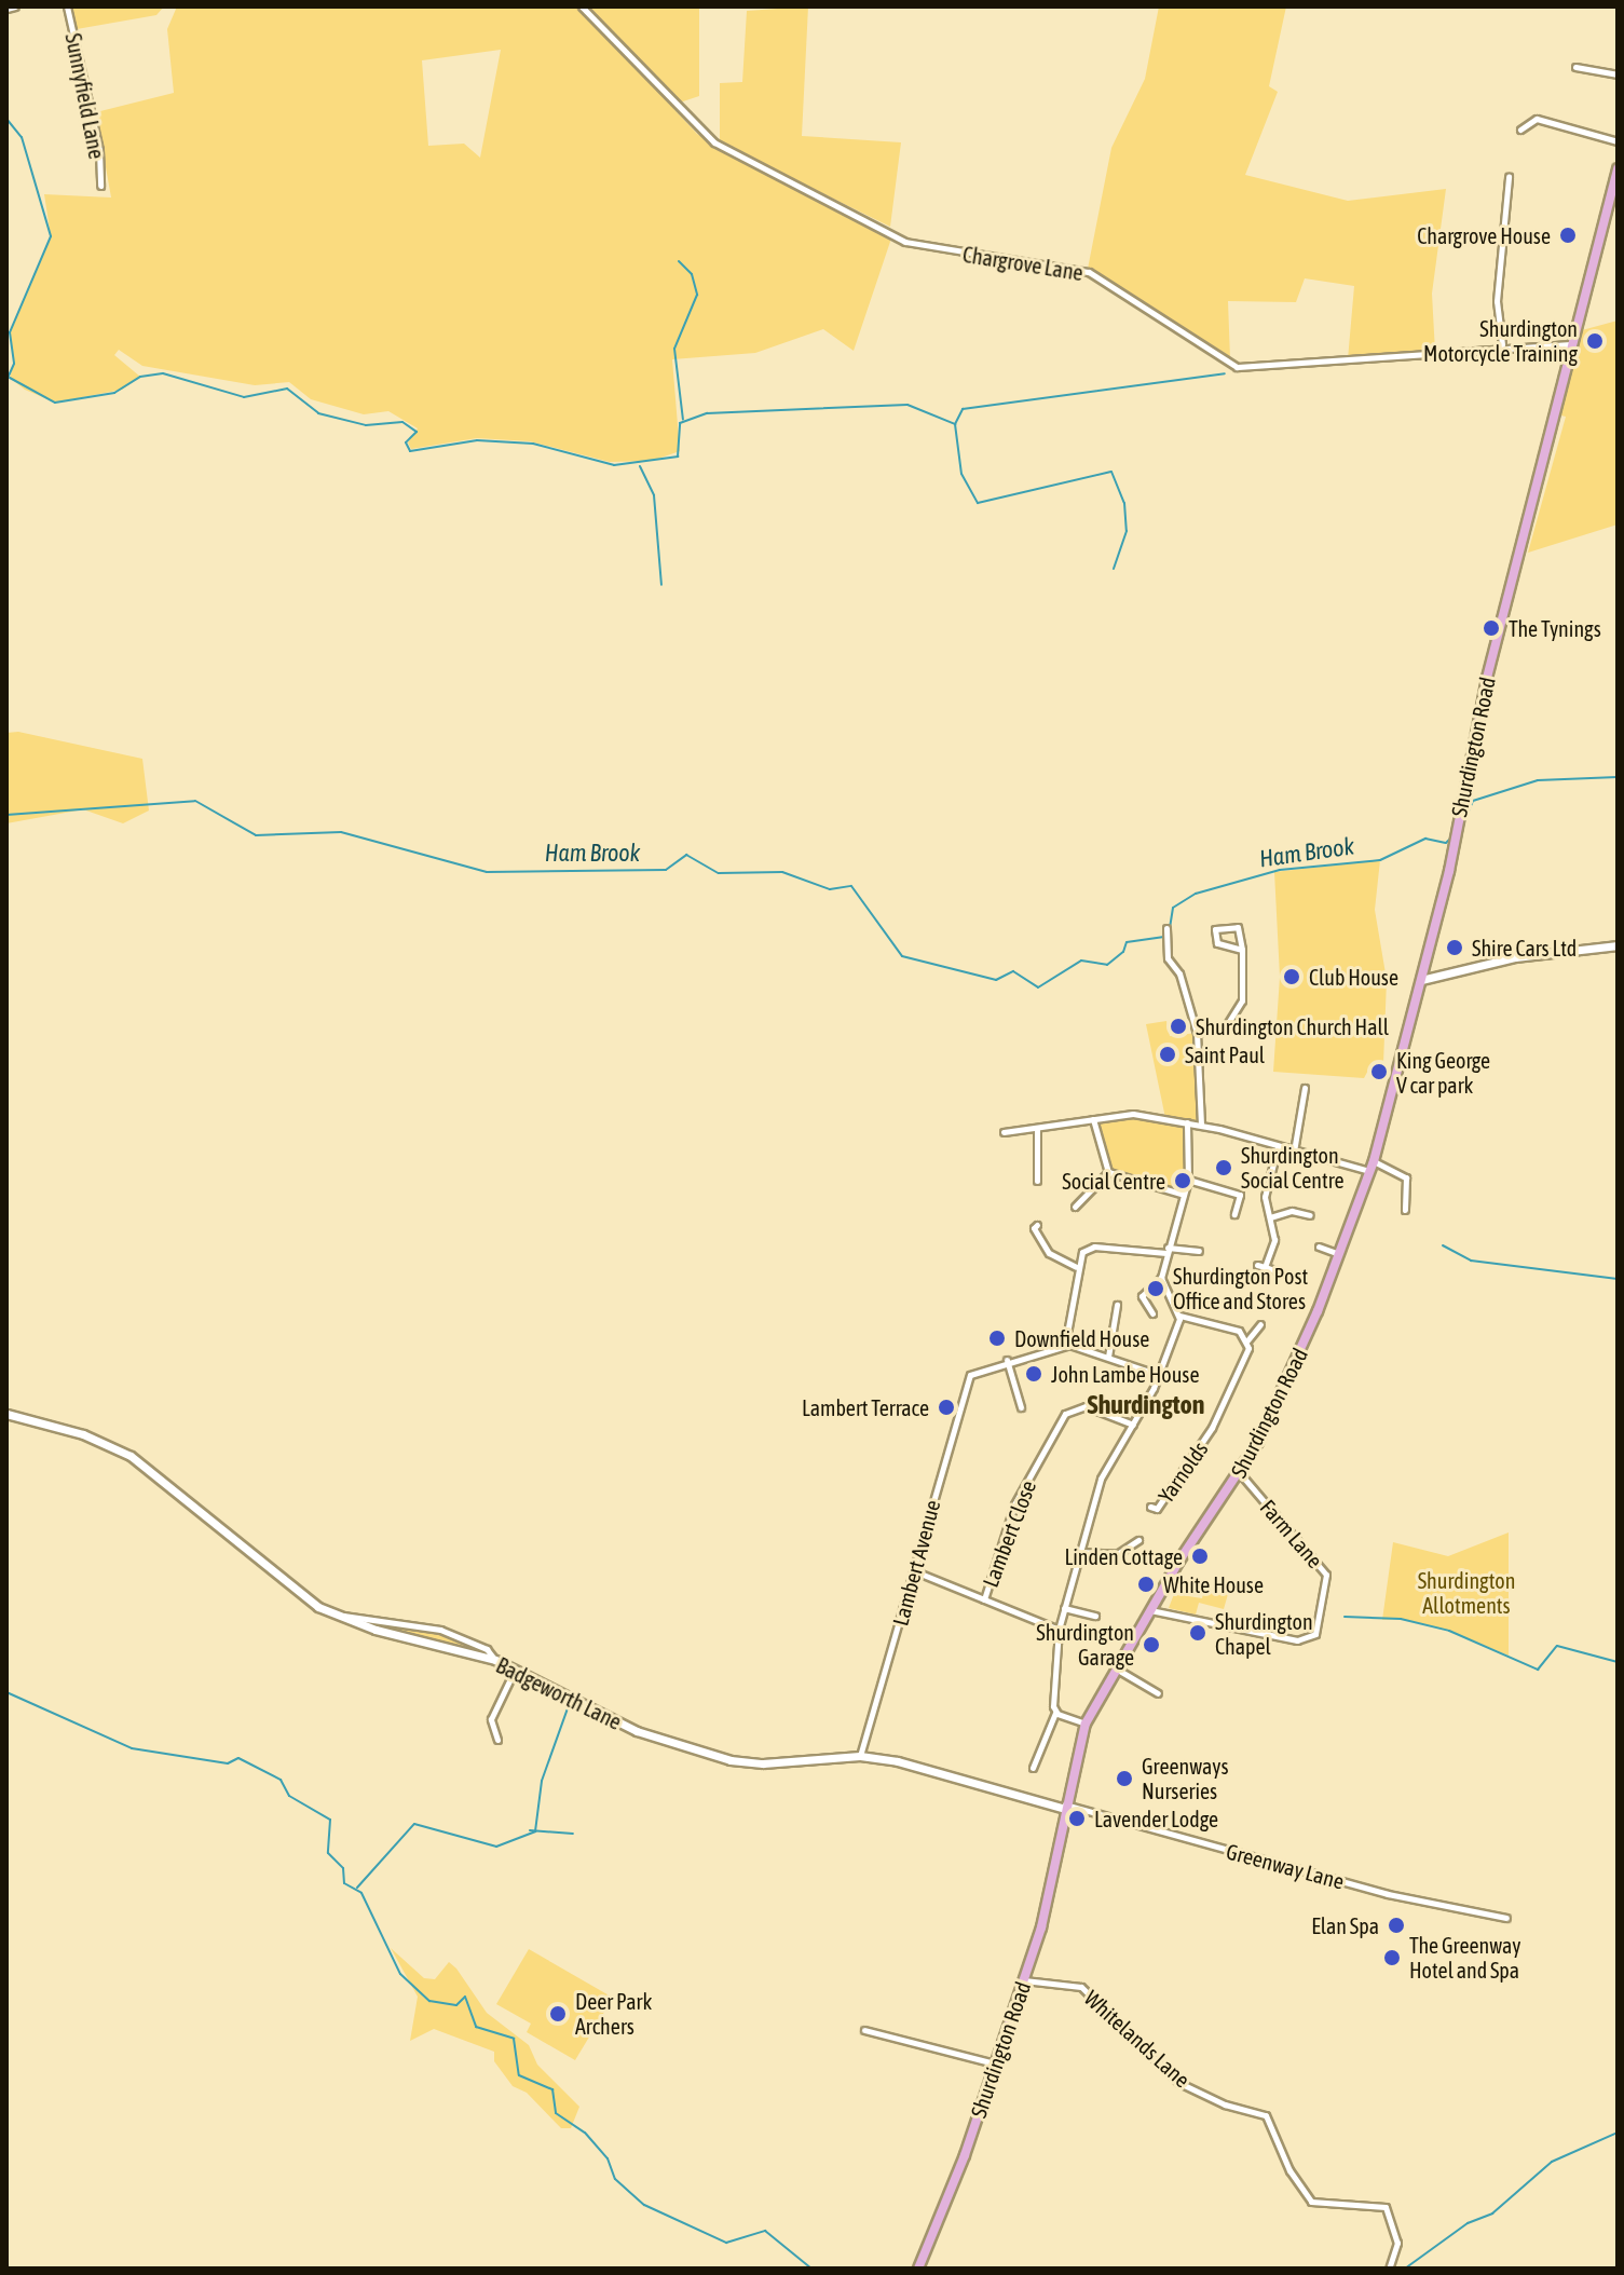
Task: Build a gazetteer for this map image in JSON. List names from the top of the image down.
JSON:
{
  "streets": {
    "main road": ["Shurdington Road"],
    "street": [
      "Sunnyfield Lane",
      "Chargrove Lane",
      "Yarnolds",
      "Lambert Close",
      "Farm Lane",
      "Lambert Avenue",
      "Badgeworth Lane",
      "Greenway Lane",
      "Whitelands Lane"
    ]
  },
  "crossings": [
    ["Chargrove Lane", "Shurdington Road"],
    ["Shurdington Road", "Farm Lane"],
    ["Shurdington Road", "Badgeworth Lane"],
    ["Shurdington Road", "Greenway Lane"],
    ["Shurdington Road", "Whitelands Lane"],
    ["Lambert Avenue", "Badgeworth Lane"],
    ["Badgeworth Lane", "Greenway Lane"]
  ],
  "districts": ["Shurdington"],
  "water": ["Ham Brook"],
  "parks": ["Shurdington Allotments"],
  "places": [
    "Chargrove House",
    "Shurdington Motorcycle Training",
    "The Tynings",
    "Shire Cars Ltd",
    "Club House",
    "Shurdington Church Hall",
    "Saint Paul",
    "King George V car park",
    "Shurdington Social Centre",
    "Social Centre",
    "Shurdington Post Office and Stores",
    "Downfield House",
    "John Lambe House",
    "Lambert Terrace",
    "Linden Cottage",
    "White House",
    "Shurdington Chapel",
    "Shurdington Garage",
    "Greenways Nurseries",
    "Lavender Lodge",
    "Elan Spa",
    "The Greenway Hotel and Spa",
    "Deer Park Archers"
  ]
}
